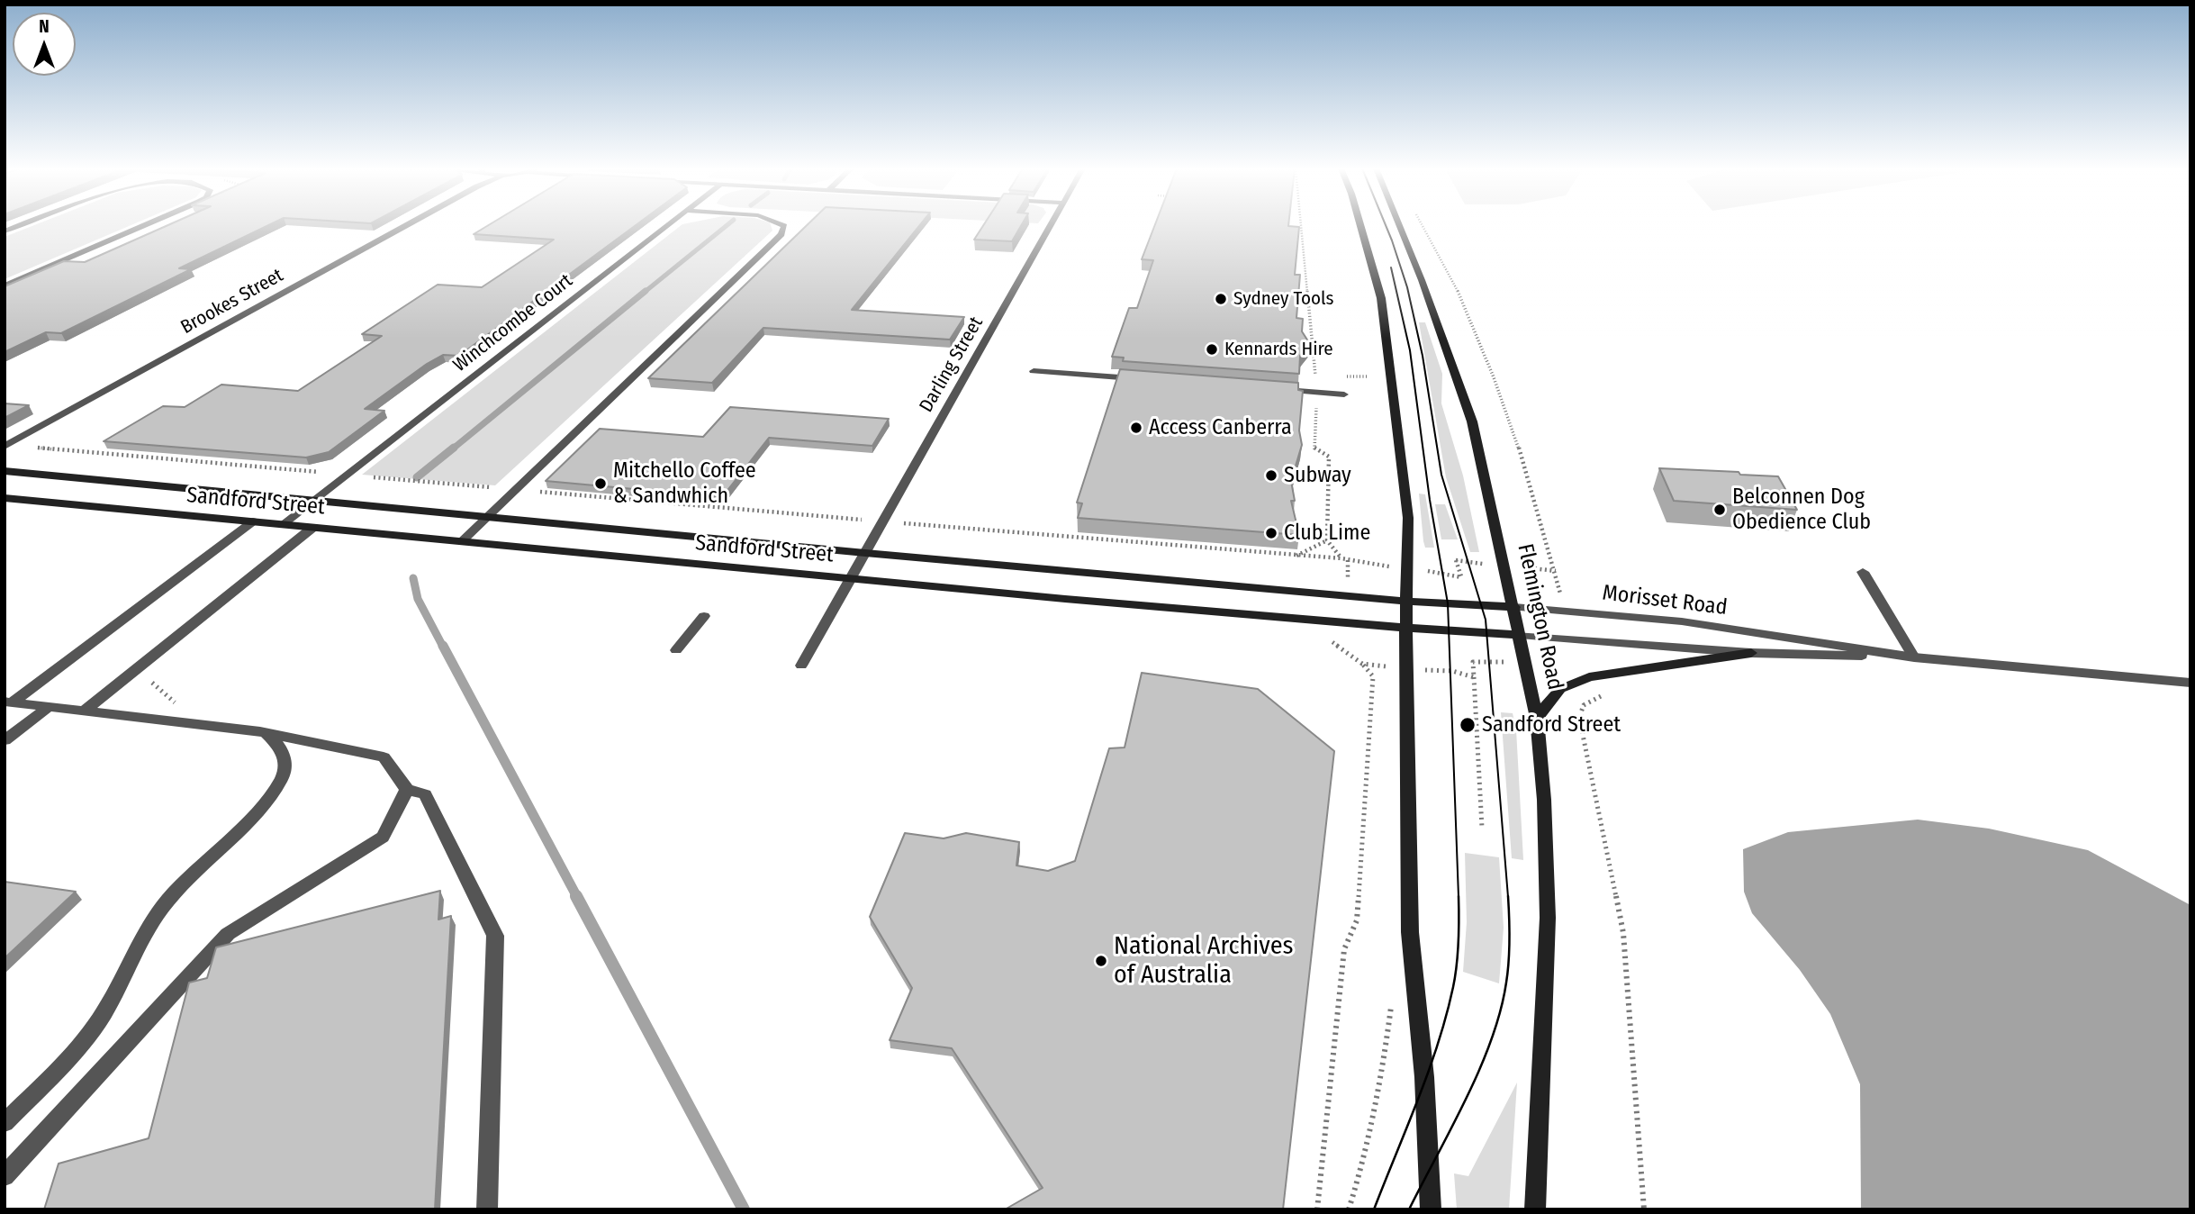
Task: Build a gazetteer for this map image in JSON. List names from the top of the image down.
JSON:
{
  "streets": {
    "main road": ["Sandford Street", "Morisset Road", "Flemington Road"],
    "street": ["Brookes Street", "Winchcombe Court", "Darling Street"]
  },
  "crossings": [
    ["Winchcombe Court", "Sandford Street"],
    ["Darling Street", "Sandford Street"],
    ["Sandford Street", "Morisset Road"],
    ["Sandford Street", "Flemington Road"],
    ["Morisset Road", "Flemington Road"]
  ],
  "places": [
    "Sydney Tools",
    "Kennards Hire",
    "Access Canberra",
    "Subway",
    "Mitchello Coffee & Sandwhich",
    "Belconnen Dog Obedience Club",
    "Club Lime",
    "Sandford Street",
    "National Archives of Australia"
  ],
  "north": "top"
}
